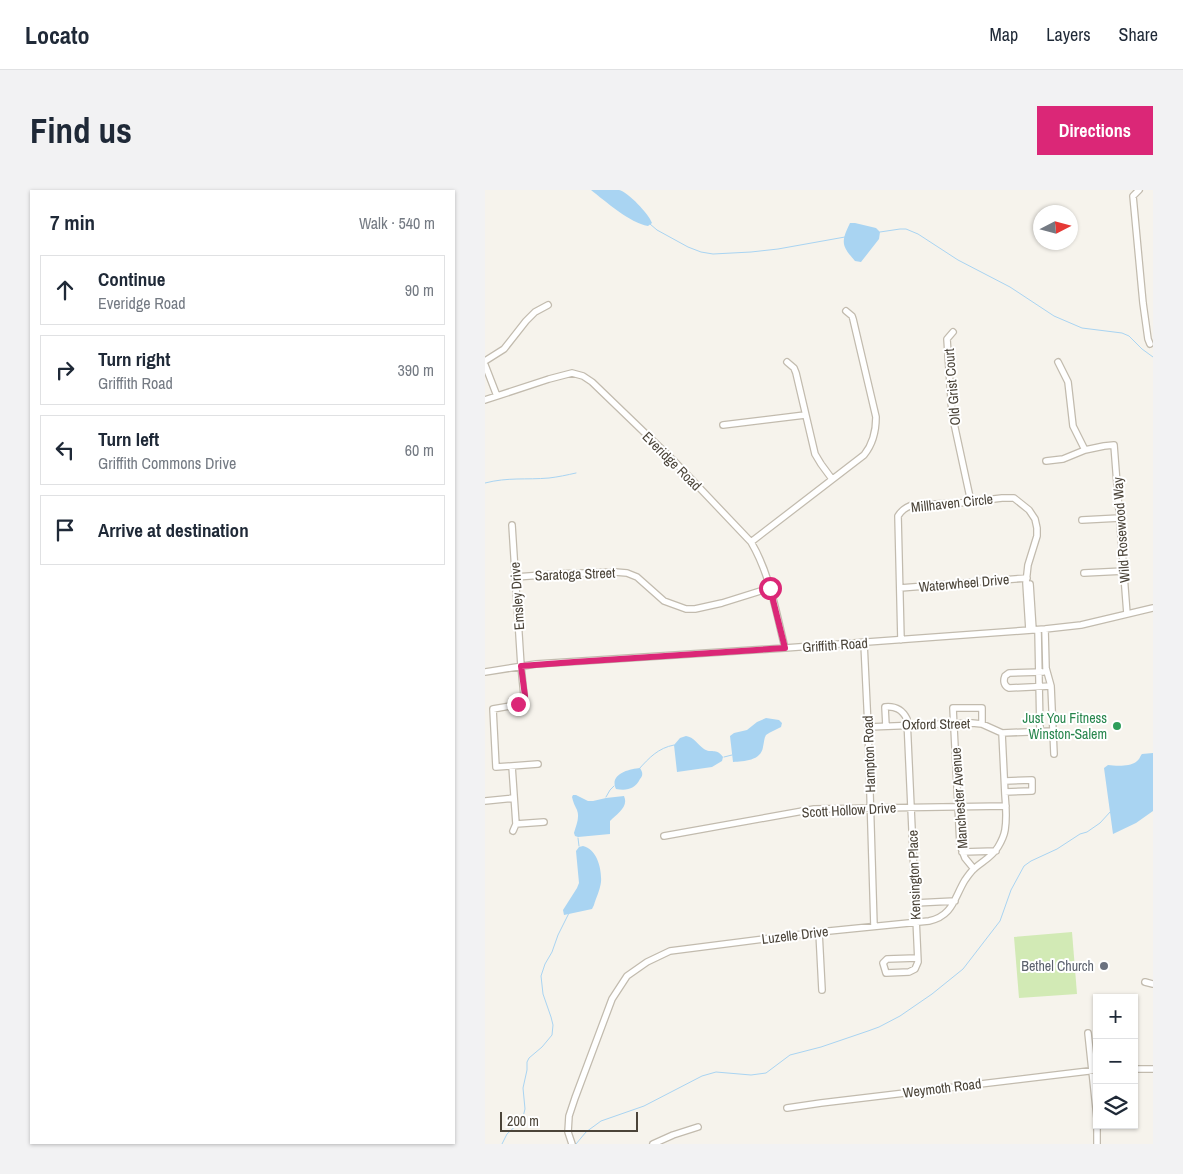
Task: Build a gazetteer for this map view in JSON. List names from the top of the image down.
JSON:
{
  "streets": {
    "street": [
      "Old Grist Court",
      "Everidge Road",
      "Millhaven Circle",
      "Wild Rosewood Way",
      "Saratoga Street",
      "Waterwheel Drive",
      "Emsley Drive",
      "Griffith Road",
      "Oxford Street",
      "Hampton Road",
      "Manchester Avenue",
      "Scott Hollow Drive",
      "Kensington Place",
      "Luzelle Drive",
      "Weymoth Road"
    ]
  },
  "crossings": [
    ["Old Grist Court", "Millhaven Circle"],
    ["Everidge Road", "Saratoga Street"],
    ["Everidge Road", "Griffith Road"],
    ["Millhaven Circle", "Waterwheel Drive"],
    ["Millhaven Circle", "Griffith Road"],
    ["Wild Rosewood Way", "Griffith Road"],
    ["Saratoga Street", "Emsley Drive"],
    ["Emsley Drive", "Griffith Road"],
    ["Griffith Road", "Hampton Road"],
    ["Oxford Street", "Hampton Road"],
    ["Oxford Street", "Manchester Avenue"],
    ["Oxford Street", "Kensington Place"],
    ["Oxford Street", "Luzelle Drive"],
    ["Hampton Road", "Scott Hollow Drive"],
    ["Hampton Road", "Luzelle Drive"],
    ["Manchester Avenue", "Scott Hollow Drive"],
    ["Manchester Avenue", "Luzelle Drive"],
    ["Scott Hollow Drive", "Kensington Place"],
    ["Scott Hollow Drive", "Luzelle Drive"],
    ["Kensington Place", "Luzelle Drive"]
  ],
  "places": ["Just You Fitness Winston-Salem", "Bethel Church"],
  "scale_bar": "200 m",
  "north": "right",
  "page": {
    "header": "Locato",
    "nav": ["Map", "Layers", "Share"],
    "buttons": "Directions",
    "title": "Find us",
    "heading": ["7 min", "Walk · 540 m"],
    "list": [
      ["Continue", "Everidge Road", "90 m"],
      ["Turn right", "Griffith Road", "390 m"],
      ["Turn left", "Griffith Commons Drive", "60 m"],
      "Arrive at destination"
    ],
    "map_buttons": ["+", "−"],
    "scale": "200 m"
  }
}
